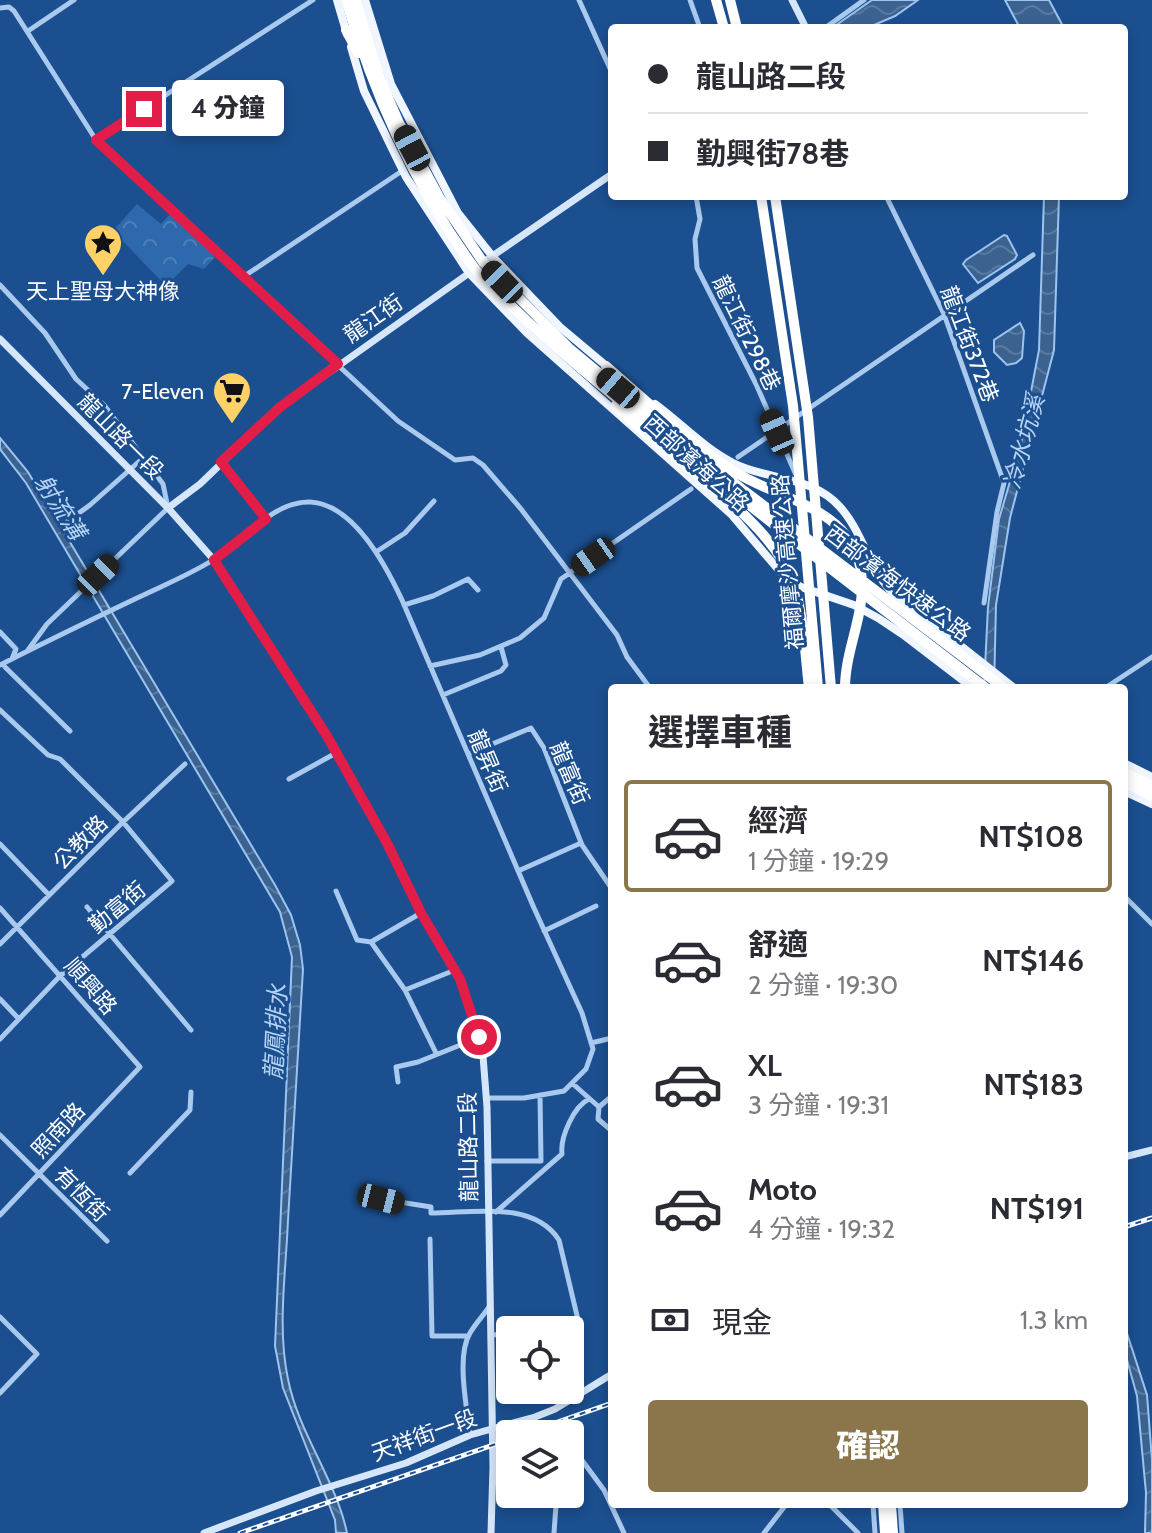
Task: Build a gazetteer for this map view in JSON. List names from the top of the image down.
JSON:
{
  "streets": {
    "highway": ["福爾摩沙高速公路", "西部濱海快速公路"],
    "main road": ["西部濱海公路"],
    "street": [
      "龍江街",
      "龍江街298巷",
      "龍江街372巷",
      "龍山路一段",
      "龍昇街",
      "龍富街",
      "公教路",
      "勤富街",
      "順興路",
      "照南路",
      "龍山路二段",
      "有恆街",
      "天祥街一段"
    ]
  },
  "crossings": [
    ["龍江街", "龍山路一段"],
    ["龍江街", "西部濱海公路"],
    ["龍江街", "西部濱海快速公路"],
    ["龍江街298巷", "西部濱海公路"],
    ["龍山路一段", "龍昇街"],
    ["龍山路一段", "龍山路二段"],
    ["西部濱海公路", "西部濱海快速公路"],
    ["龍昇街", "龍富街"],
    ["龍昇街", "龍山路二段"],
    ["公教路", "勤富街"],
    ["公教路", "順興路"],
    ["勤富街", "順興路"],
    ["順興路", "照南路"],
    ["照南路", "有恆街"]
  ],
  "water": ["冷水坑溪", "射流溝", "龍鳳排水"],
  "places": {
    "place": ["天上聖母大神像"],
    "supermarket": ["7-Eleven"]
  },
  "page": {
    "banner": ["龍山路二段", "勤興街78巷"],
    "bubble": "4 分鐘",
    "heading": "選擇車種",
    "list": [
      {
        "name": "經濟",
        "note": "1 分鐘 · 19:29",
        "value": "NT$108"
      },
      {
        "name": "舒適",
        "note": "2 分鐘 · 19:30",
        "value": "NT$146"
      },
      {
        "name": "XL",
        "note": "3 分鐘 · 19:31",
        "value": "NT$183"
      },
      {
        "name": "Moto",
        "note": "4 分鐘 · 19:32",
        "value": "NT$191"
      }
    ],
    "pay": ["現金", "1.3 km"],
    "buttons": "確認"
  }
}
